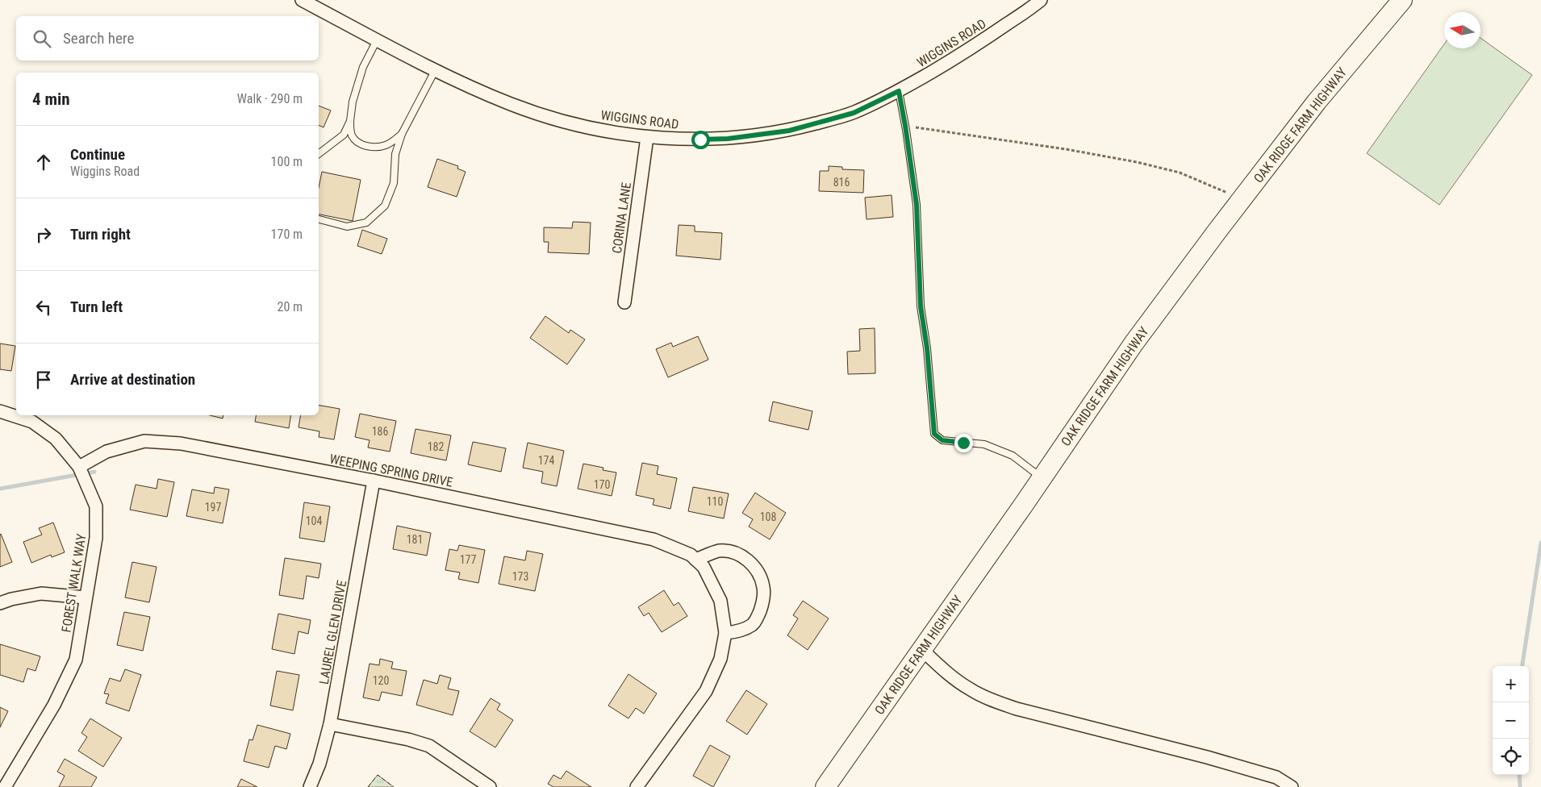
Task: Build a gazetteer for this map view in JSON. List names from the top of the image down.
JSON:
{
  "streets": {
    "main road": ["OAK RIDGE FARM HIGHWAY"],
    "street": [
      "WIGGINS ROAD",
      "CORINA LANE",
      "WEEPING SPRING DRIVE",
      "FOREST WALK WAY",
      "LAUREL GLEN DRIVE"
    ]
  },
  "crossings": [
    ["WIGGINS ROAD", "CORINA LANE"],
    ["WEEPING SPRING DRIVE", "FOREST WALK WAY"],
    ["WEEPING SPRING DRIVE", "LAUREL GLEN DRIVE"]
  ],
  "house_numbers": [
    "816",
    "186",
    "182",
    "174",
    "170",
    "110",
    "197",
    "108",
    "104",
    "181",
    "177",
    "173",
    "120"
  ],
  "north": "left",
  "page": {
    "search": "Search here",
    "heading": ["4 min", "Walk · 290 m"],
    "list": [
      ["Continue", "Wiggins Road", "100 m"],
      ["Turn right", "170 m"],
      ["Turn left", "20 m"],
      "Arrive at destination"
    ],
    "map_buttons": ["+", "−"]
  }
}
